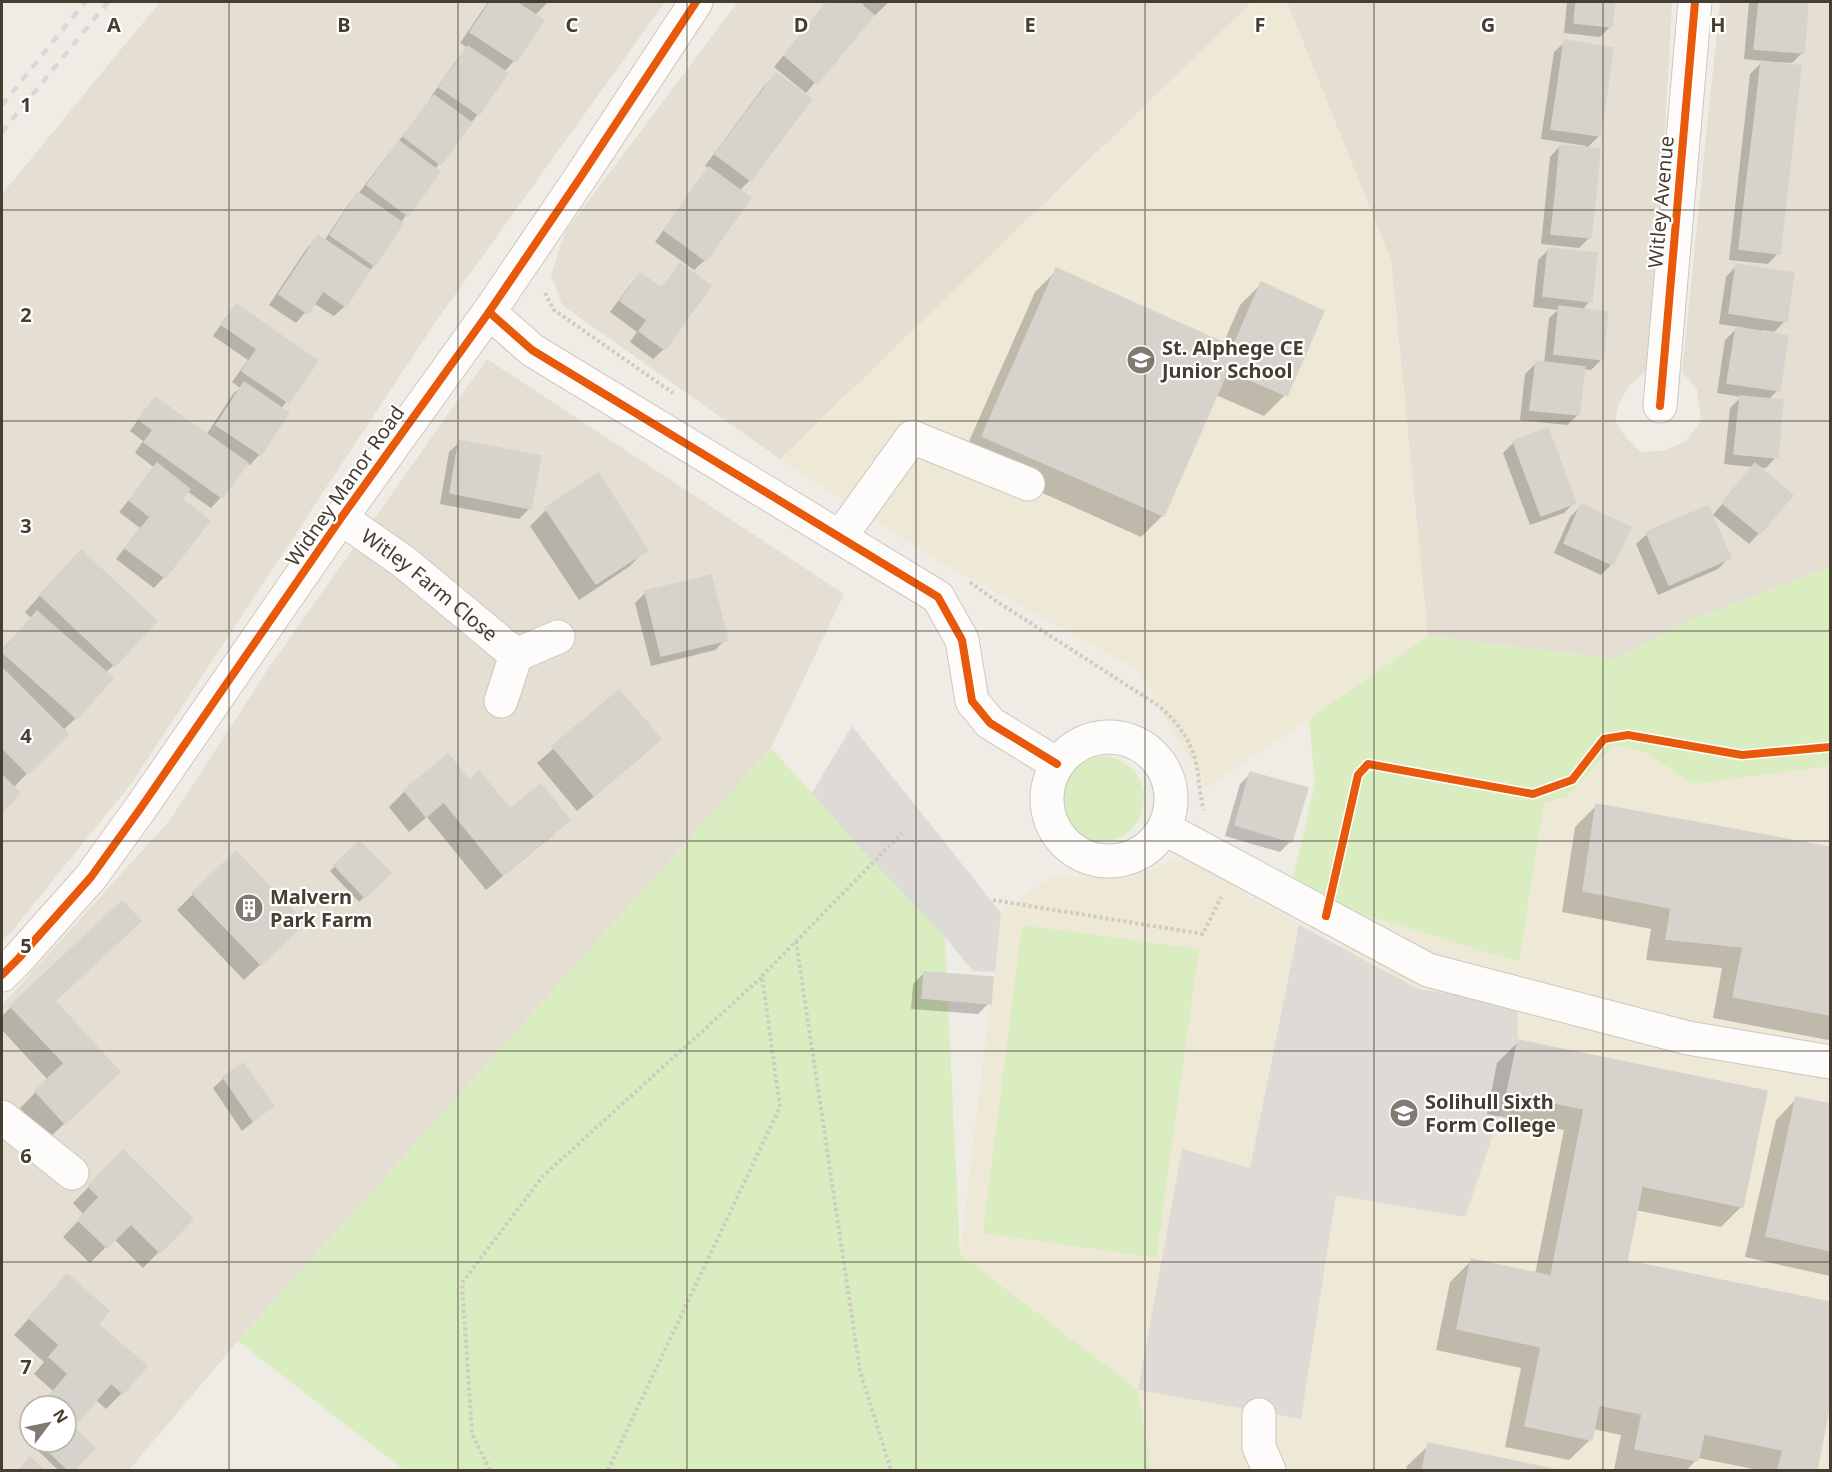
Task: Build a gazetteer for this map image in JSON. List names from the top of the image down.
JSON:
{
  "streets": {
    "street": ["Witley Avenue", "Widney Manor Road", "Witley Farm Close"]
  },
  "crossings": [
    ["Widney Manor Road", "Witley Farm Close"]
  ],
  "places": {
    "school or university": ["St. Alphege CE Junior School", "Solihull Sixth Form College"],
    "building": ["Malvern Park Farm"]
  },
  "north": "top right",
  "grid": {
    "columns": [
      "A",
      "B",
      "C",
      "D",
      "E",
      "F",
      "G",
      "H"
    ],
    "rows": [
      "1",
      "2",
      "3",
      "4",
      "5",
      "6",
      "7"
    ]
  }
}
